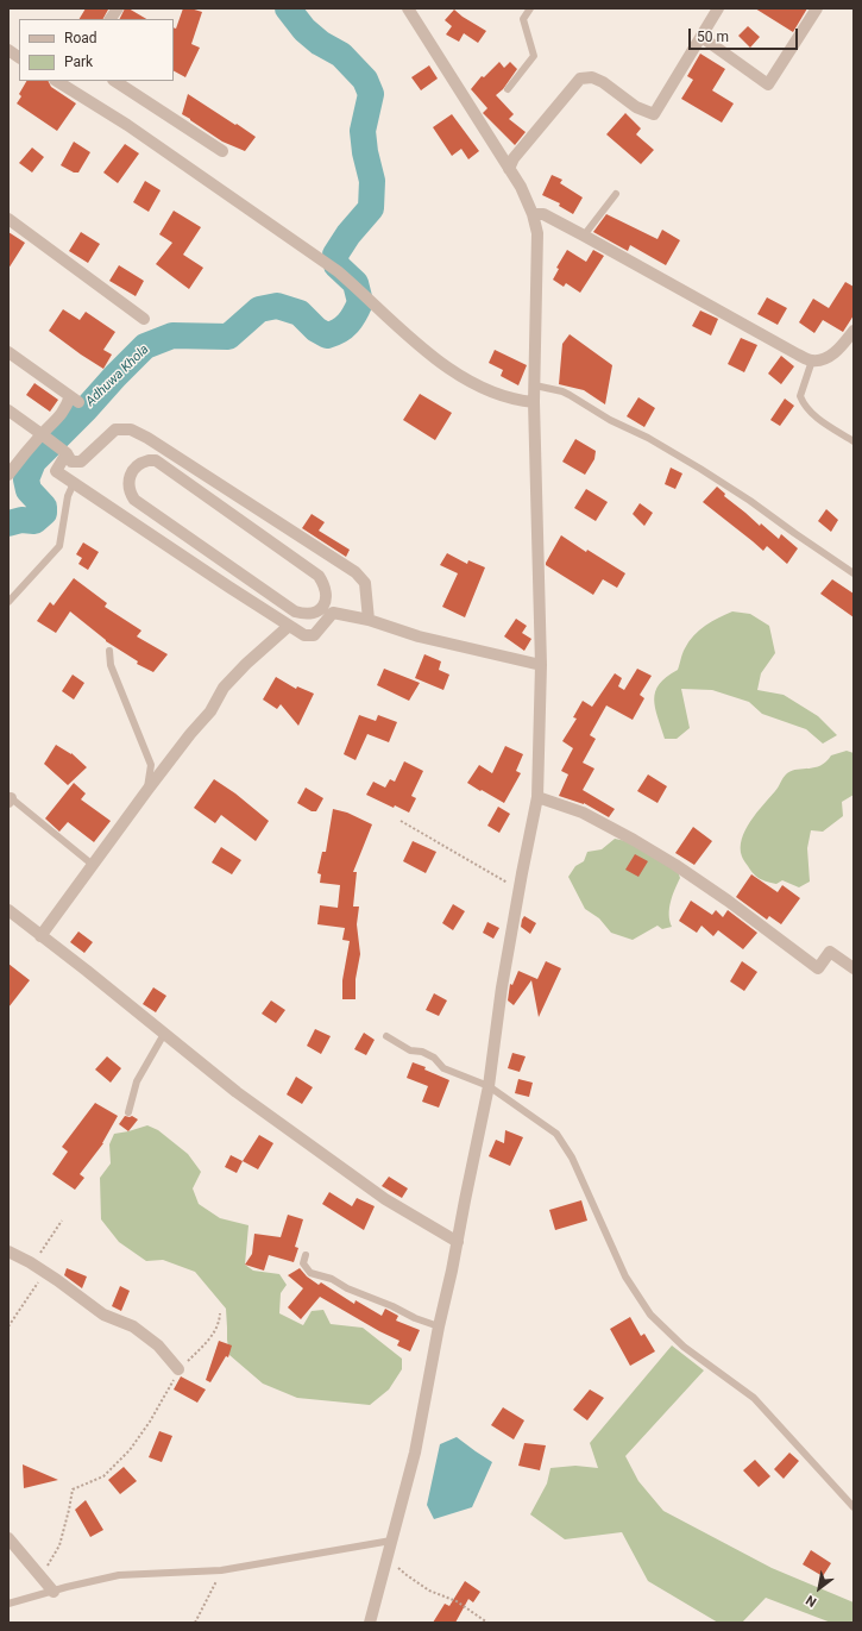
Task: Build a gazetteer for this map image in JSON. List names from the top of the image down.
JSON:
{
  "water": ["Adhuwa Khola"],
  "legend": ["Road", "Park"],
  "scale_bar": "50 m",
  "north": "bottom left"
}
